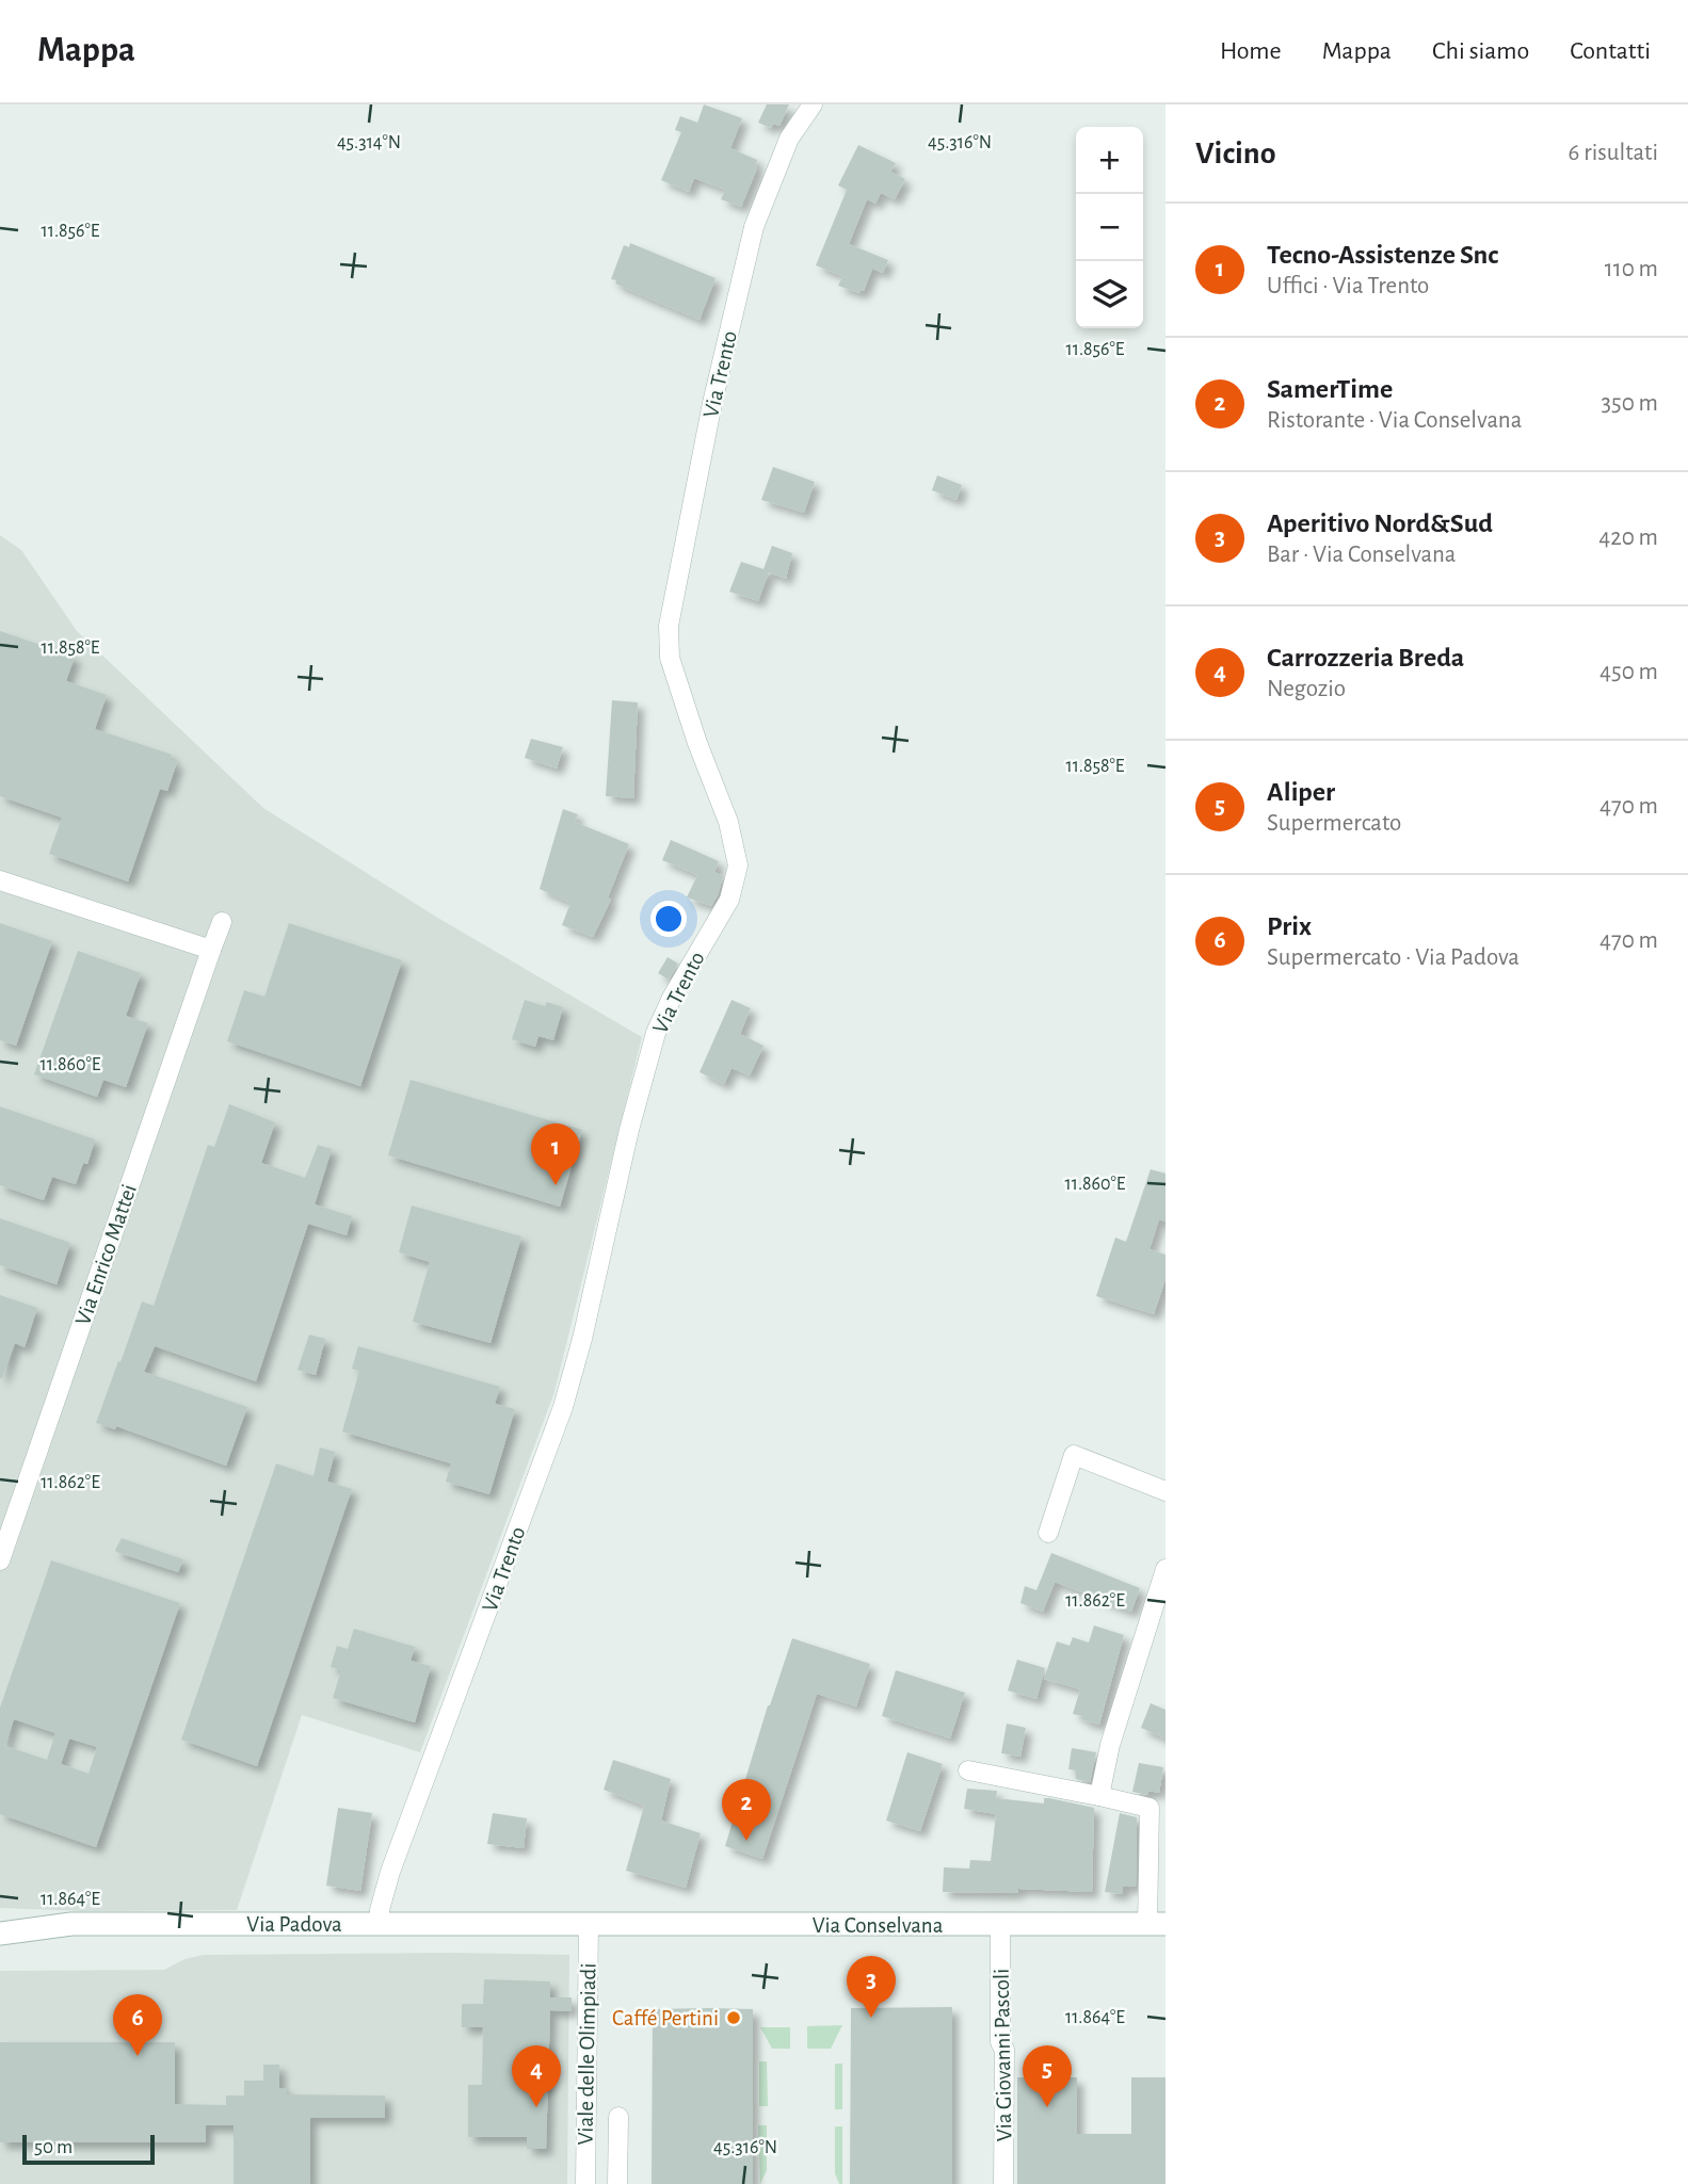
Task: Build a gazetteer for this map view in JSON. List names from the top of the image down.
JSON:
{
  "streets": {
    "main road": ["Via Padova", "Via Conselvana"],
    "street": [
      "Via Trento",
      "Via Enrico Mattei",
      "Viale delle Olimpiadi",
      "Via Giovanni Pascoli"
    ]
  },
  "crossings": [
    ["Via Trento", "Via Padova"],
    ["Via Padova", "Via Conselvana"],
    ["Via Padova", "Viale delle Olimpiadi"],
    ["Via Conselvana", "Viale delle Olimpiadi"],
    ["Via Conselvana", "Via Giovanni Pascoli"]
  ],
  "places": ["Caffé Pertini"],
  "scale_bar": "50 m",
  "page": {
    "header": "Mappa",
    "nav": [
      "Home",
      "Mappa",
      "Chi siamo",
      "Contatti"
    ],
    "heading": ["Vicino", "6 risultati"],
    "map_buttons": ["+", "−"],
    "list": [
      {
        "mark": "1",
        "name": "Tecno-Assistenze Snc",
        "note": "Uffici · Via Trento",
        "value": "110 m"
      },
      {
        "mark": "2",
        "name": "SamerTime",
        "note": "Ristorante · Via Conselvana",
        "value": "350 m"
      },
      {
        "mark": "3",
        "name": "Aperitivo Nord&Sud",
        "note": "Bar · Via Conselvana",
        "value": "420 m"
      },
      {
        "mark": "4",
        "name": "Carrozzeria Breda",
        "note": "Negozio",
        "value": "450 m"
      },
      {
        "mark": "5",
        "name": "Aliper",
        "note": "Supermercato",
        "value": "470 m"
      },
      {
        "mark": "6",
        "name": "Prix",
        "note": "Supermercato · Via Padova",
        "value": "470 m"
      }
    ],
    "pins": [
      "1",
      "2",
      "3",
      "6",
      "4",
      "5"
    ],
    "scale": "50 m"
  },
  "coordinates": [
    "45.314°N",
    "45.316°N",
    "11.856°E",
    "11.858°E",
    "11.860°E",
    "11.862°E",
    "11.864°E"
  ]
}
